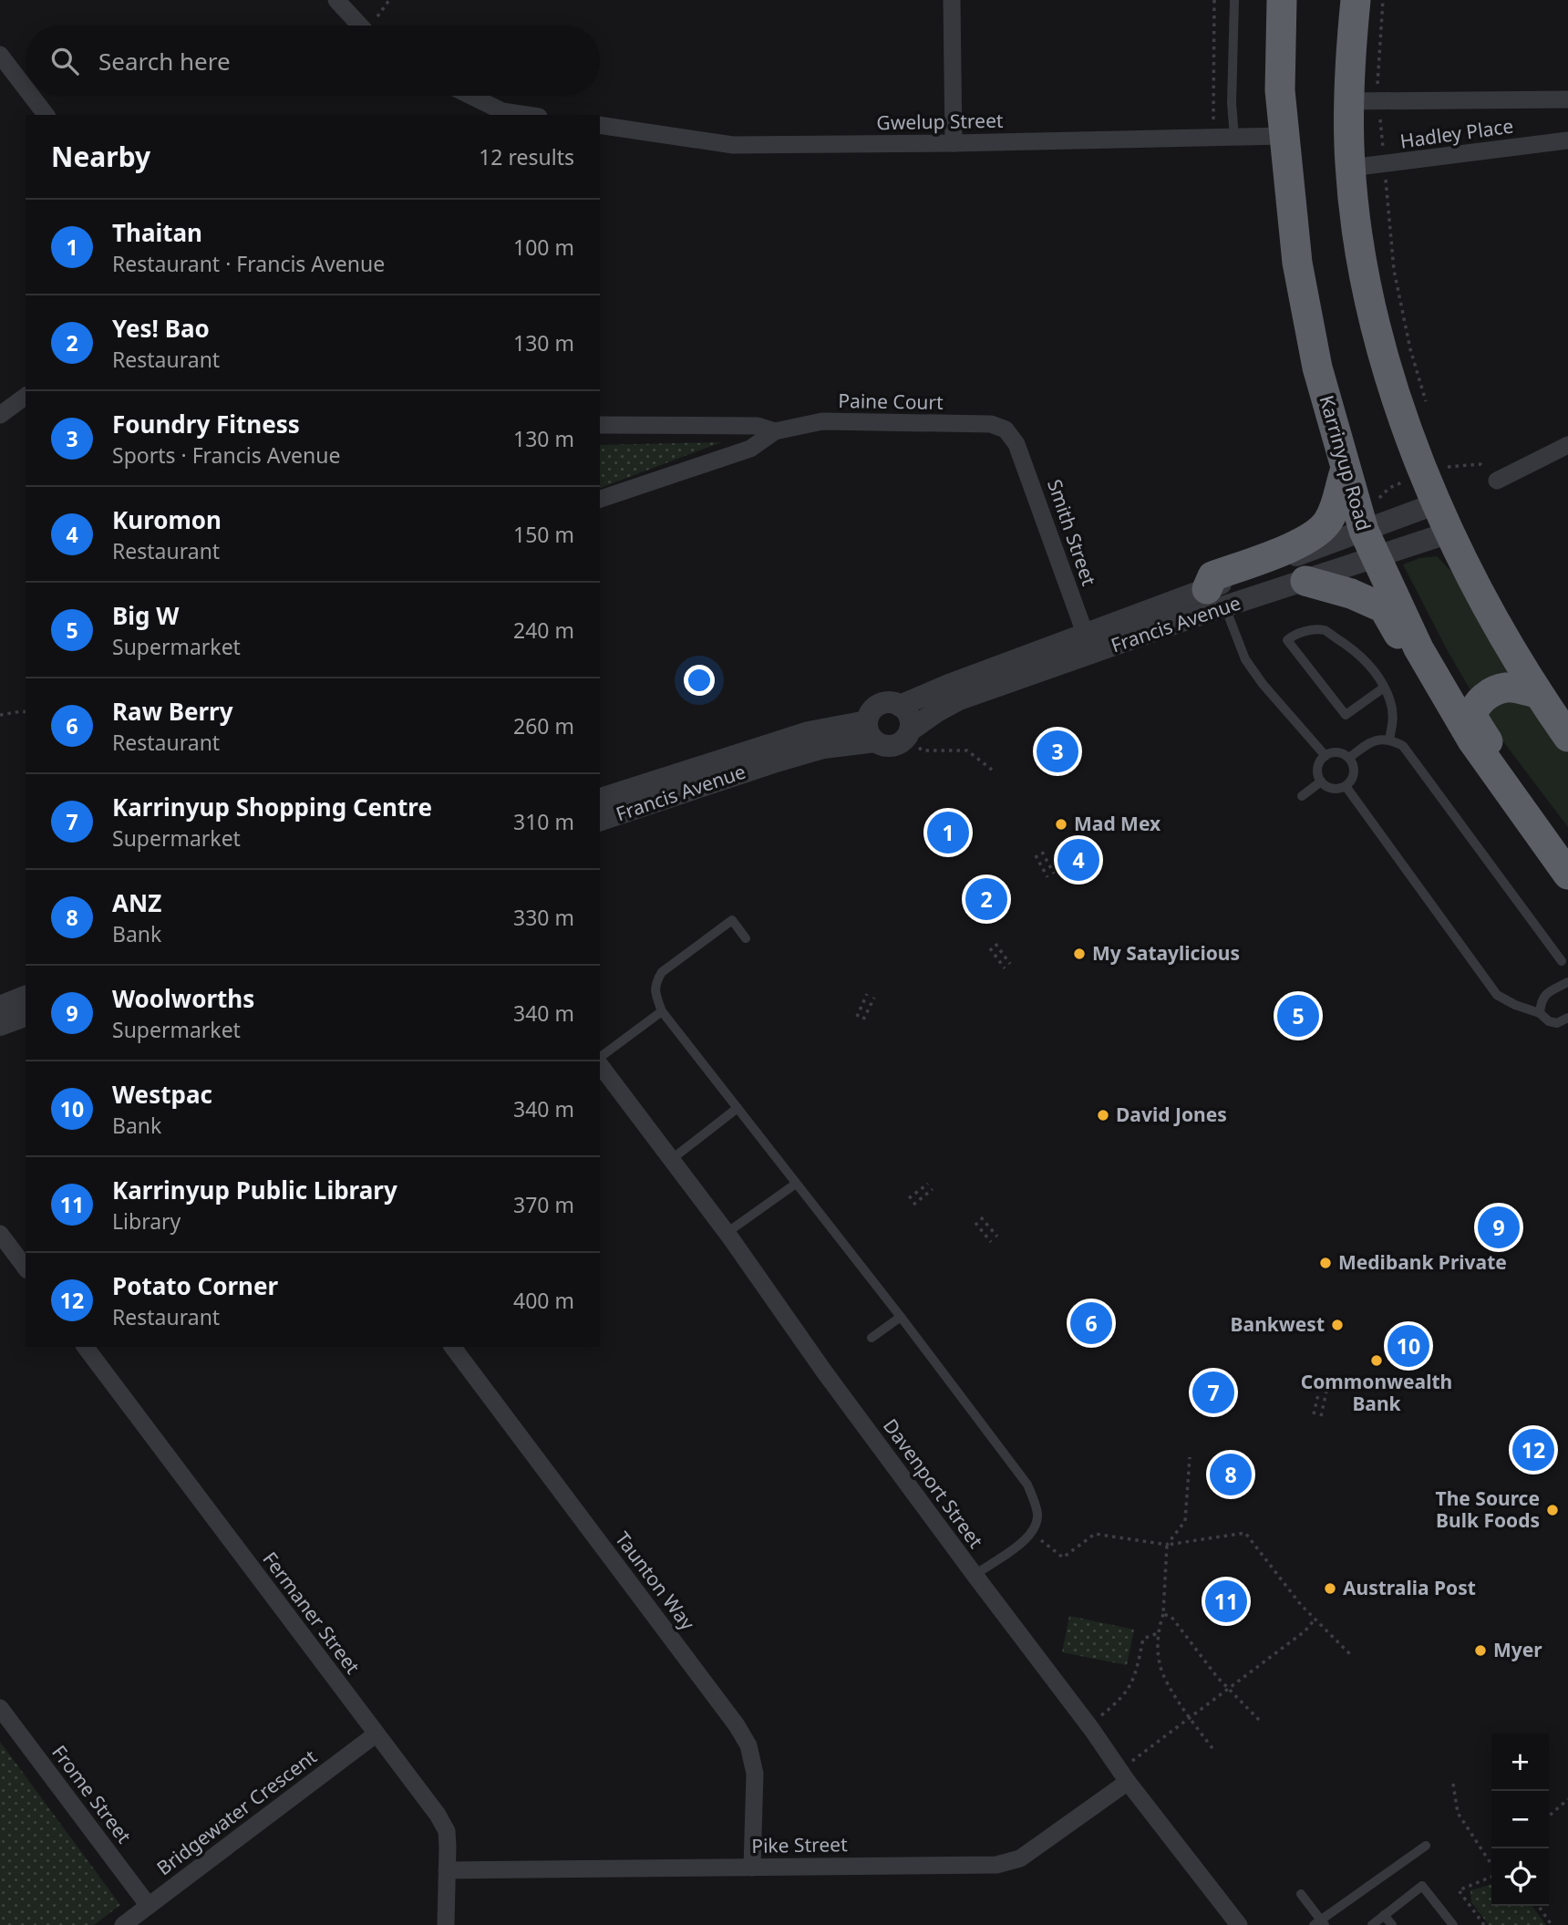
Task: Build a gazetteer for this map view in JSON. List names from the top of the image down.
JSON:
{
  "streets": {
    "highway": ["Karrinyup Road"],
    "street": [
      "Gwelup Street",
      "Hadley Place",
      "Paine Court",
      "Smith Street",
      "Francis Avenue",
      "Davenport Street",
      "Taunton Way",
      "Fermaner Street",
      "Frome Street",
      "Bridgewater Crescent",
      "Pike Street"
    ]
  },
  "crossings": [
    ["Gwelup Street", "Karrinyup Road"],
    ["Paine Court", "Smith Street"],
    ["Karrinyup Road", "Francis Avenue"],
    ["Smith Street", "Francis Avenue"],
    ["Davenport Street", "Pike Street"],
    ["Taunton Way", "Pike Street"],
    ["Fermaner Street", "Bridgewater Crescent"],
    ["Fermaner Street", "Pike Street"],
    ["Frome Street", "Bridgewater Crescent"]
  ],
  "places": [
    "Mad Mex",
    "My Sataylicious",
    "David Jones",
    "Medibank Private",
    "Bankwest",
    "Commonwealth Bank",
    "The Source Bulk Foods",
    "Australia Post",
    "Myer"
  ],
  "page": {
    "search": "Search here",
    "heading": ["Nearby", "12 results"],
    "list": [
      {
        "mark": "1",
        "name": "Thaitan",
        "note": "Restaurant · Francis Avenue",
        "value": "100 m"
      },
      {
        "mark": "2",
        "name": "Yes! Bao",
        "note": "Restaurant",
        "value": "130 m"
      },
      {
        "mark": "3",
        "name": "Foundry Fitness",
        "note": "Sports · Francis Avenue",
        "value": "130 m"
      },
      {
        "mark": "4",
        "name": "Kuromon",
        "note": "Restaurant",
        "value": "150 m"
      },
      {
        "mark": "5",
        "name": "Big W",
        "note": "Supermarket",
        "value": "240 m"
      },
      {
        "mark": "6",
        "name": "Raw Berry",
        "note": "Restaurant",
        "value": "260 m"
      },
      {
        "mark": "7",
        "name": "Karrinyup Shopping Centre",
        "note": "Supermarket",
        "value": "310 m"
      },
      {
        "mark": "8",
        "name": "ANZ",
        "note": "Bank",
        "value": "330 m"
      },
      {
        "mark": "9",
        "name": "Woolworths",
        "note": "Supermarket",
        "value": "340 m"
      },
      {
        "mark": "10",
        "name": "Westpac",
        "note": "Bank",
        "value": "340 m"
      },
      {
        "mark": "11",
        "name": "Karrinyup Public Library",
        "note": "Library",
        "value": "370 m"
      },
      {
        "mark": "12",
        "name": "Potato Corner",
        "note": "Restaurant",
        "value": "400 m"
      }
    ],
    "pins": [
      "3",
      "1",
      "4",
      "2",
      "5",
      "9",
      "6",
      "10",
      "7",
      "12",
      "8",
      "11"
    ],
    "map_buttons": ["+", "−"]
  }
}
